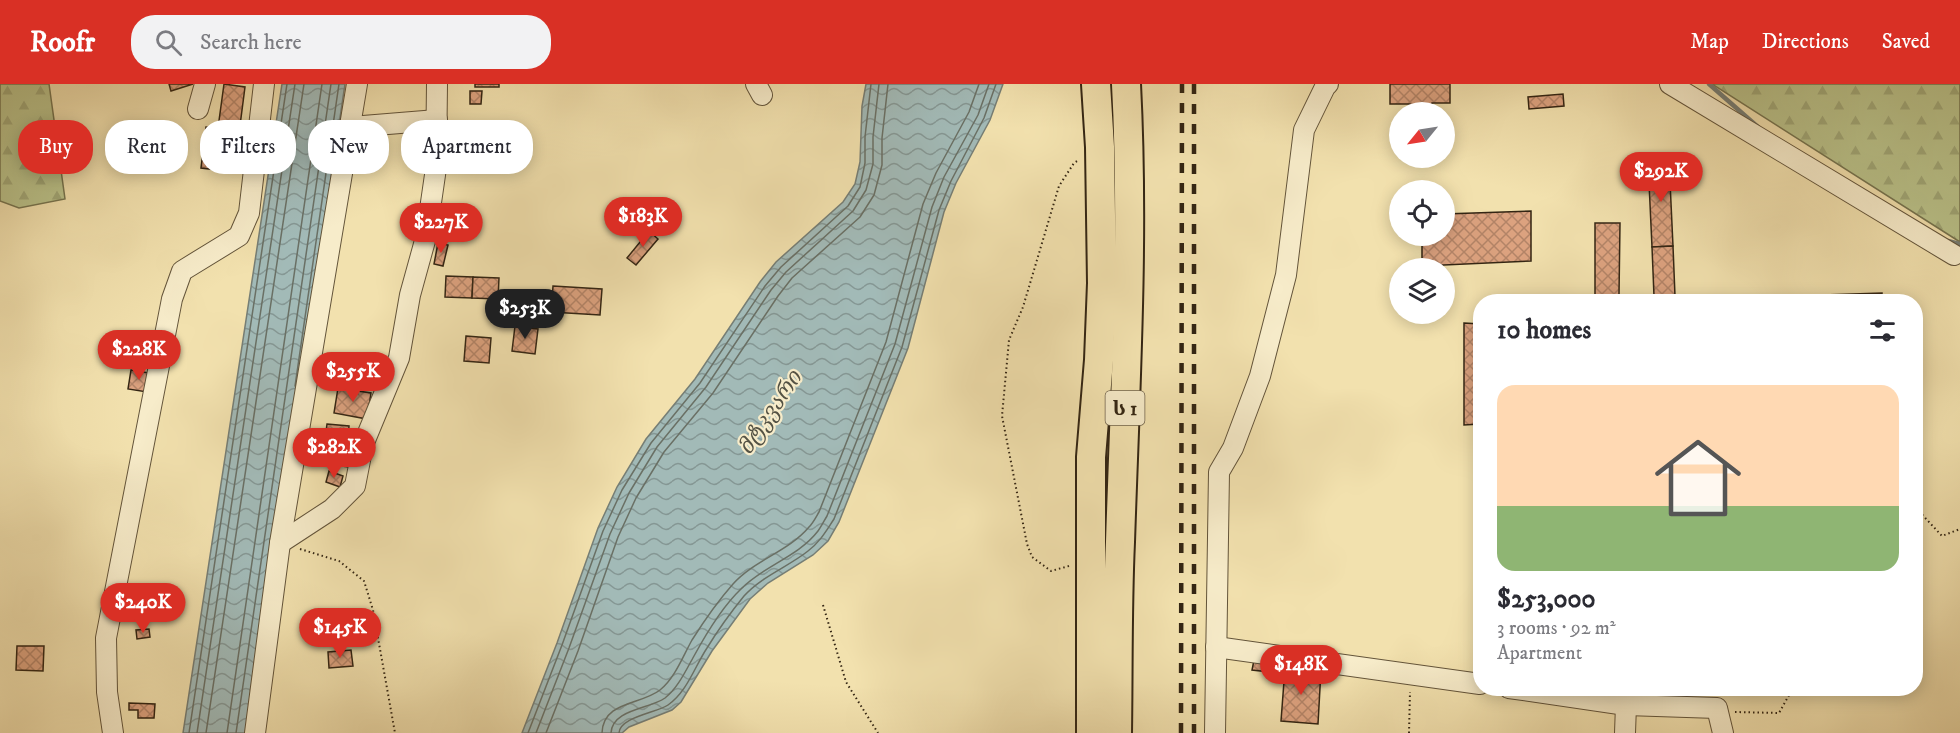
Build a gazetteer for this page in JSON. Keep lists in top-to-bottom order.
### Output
{
  "streets": {
    "highway": ["ს 1"]
  },
  "water": ["მტკვარი"],
  "north": "bottom left",
  "page": {
    "header": "Roofr",
    "search": "Search here",
    "nav": ["Map", "Directions", "Saved"],
    "chip": [
      "Buy",
      "Rent",
      "Filters",
      "New",
      "Apartment"
    ],
    "price": [
      "$292K",
      "$183K",
      "$227K",
      "$253K",
      "$228K",
      "$255K",
      "$282K",
      "$240K",
      "$145K",
      "$148K"
    ],
    "heading": "10 homes",
    "list": [
      {
        "name": "$253,000",
        "note": "3 rooms · 92 m² · Apartment"
      }
    ]
  }
}
